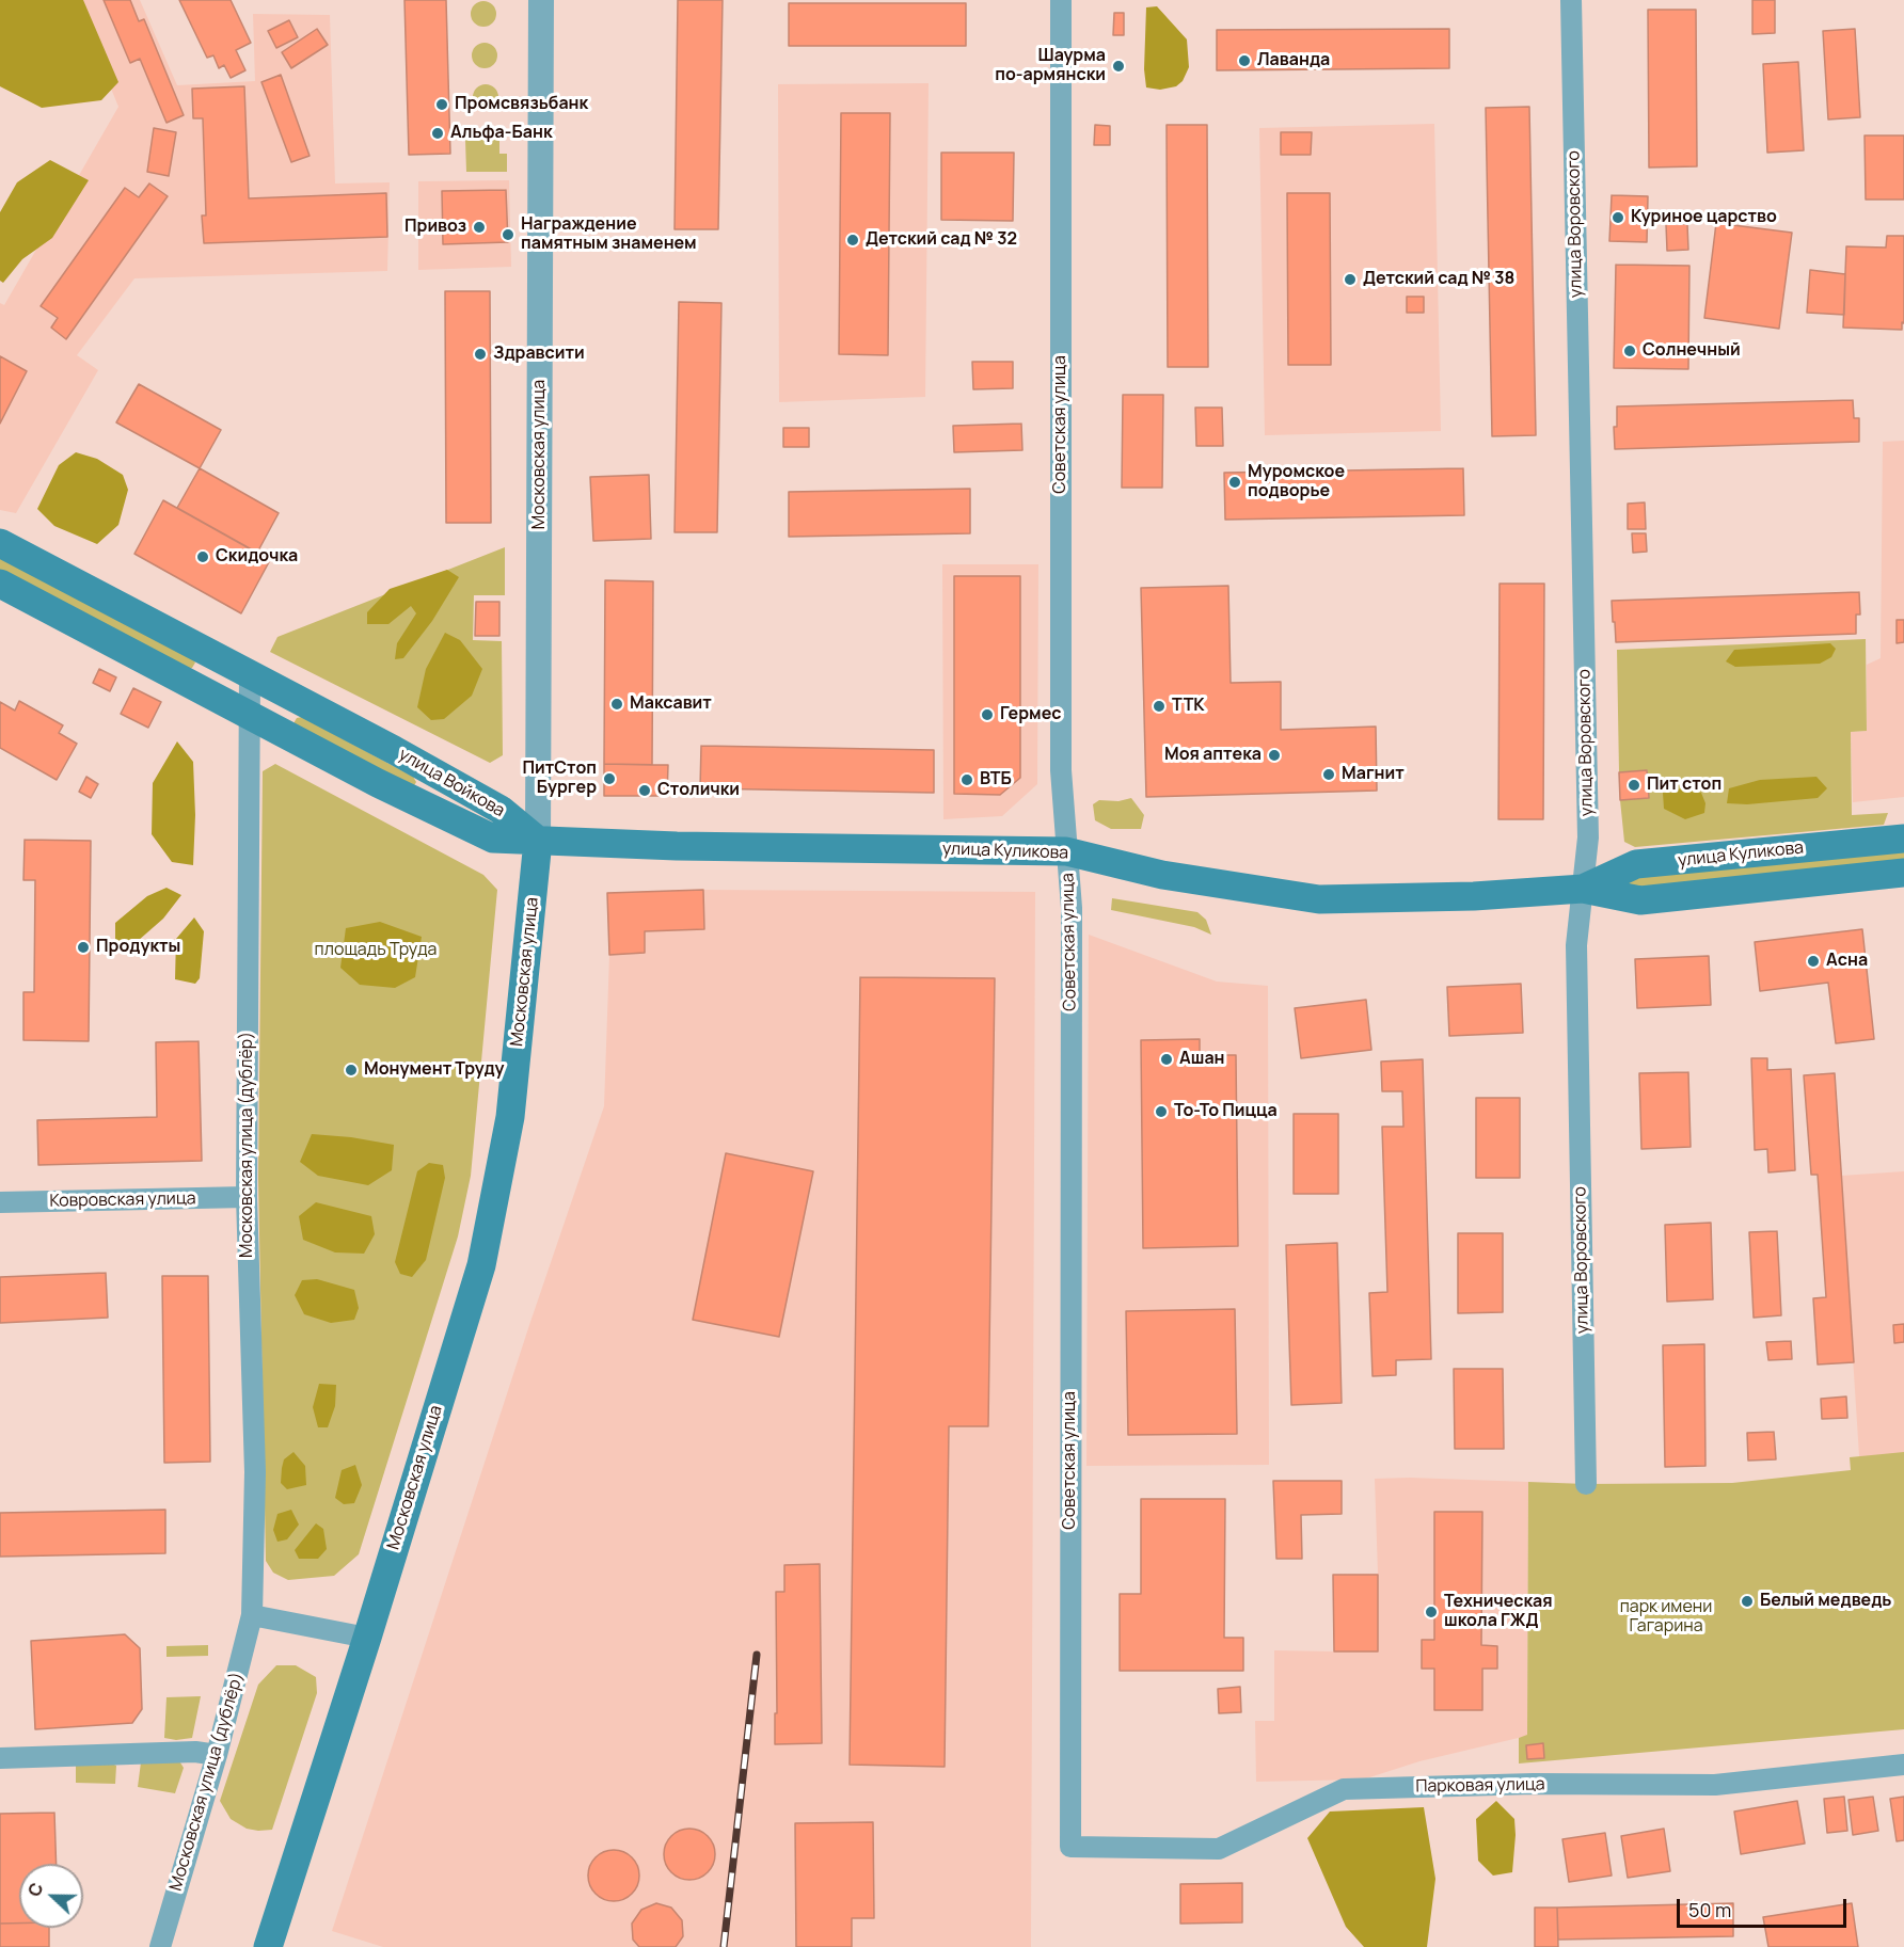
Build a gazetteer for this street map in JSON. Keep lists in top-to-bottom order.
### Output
{
  "streets": {
    "main road": ["Московская улица", "улица Войкова", "улица Куликова"],
    "street": [
      "улица Воровского",
      "Советская улица",
      "Московская улица (дублёр)",
      "Ковровская улица",
      "Парковая улица"
    ]
  },
  "crossings": [
    ["улица Воровского", "улица Куликова"],
    ["Советская улица", "улица Куликова"],
    ["Советская улица", "Парковая улица"],
    ["Московская улица", "улица Войкова"],
    ["Московская улица", "улица Куликова"],
    ["улица Войкова", "улица Куликова"],
    ["улица Войкова", "Московская улица (дублёр)"],
    ["Московская улица (дублёр)", "Ковровская улица"]
  ],
  "parks": ["площадь Труда", "парк имени Гагарина"],
  "places": [
    "Лаванда",
    "Шаурма по-армянски",
    "Промсвязьбанк",
    "Альфа-Банк",
    "Куриное царство",
    "Привоз",
    "Награждение памятным знаменем",
    "Детский сад № 32",
    "Детский сад № 38",
    "Солнечный",
    "Здравсити",
    "Муромское подворье",
    "Скидочка",
    "Максавит",
    "ТТК",
    "Гермес",
    "Моя аптека",
    "Магнит",
    "ПитСтоп Бургер",
    "ВТБ",
    "Пит стоп",
    "Столички",
    "Продукты",
    "Асна",
    "Ашан",
    "Монумент Труду",
    "То-То Пицца",
    "Белый медведь",
    "Техническая школа ГЖД"
  ],
  "scale_bar": "50 m",
  "north": "left"
}
